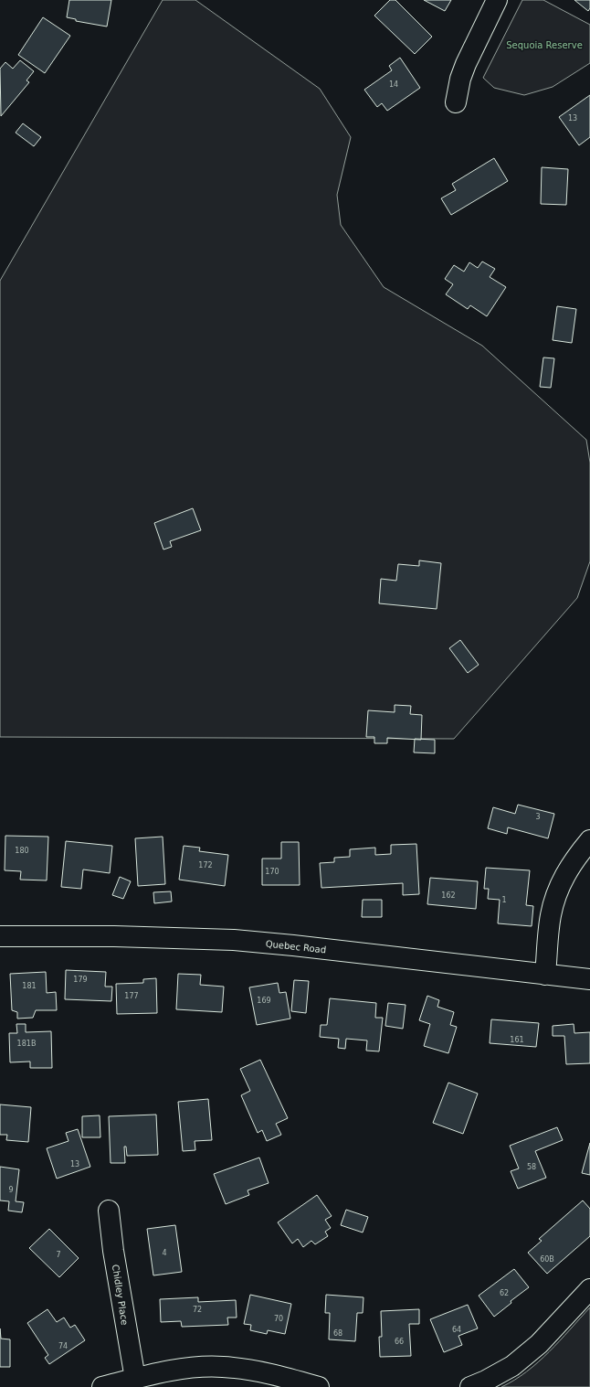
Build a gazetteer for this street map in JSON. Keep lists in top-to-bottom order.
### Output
{
  "streets": {
    "street": ["Quebec Road", "Chidley Place"]
  },
  "parks": ["Sequoia Reserve"],
  "house_numbers": [
    "14",
    "13",
    "3",
    "180",
    "172",
    "170",
    "162",
    "1",
    "179",
    "181",
    "177",
    "169",
    "161",
    "181B",
    "13",
    "58",
    "9",
    "4",
    "7",
    "60B",
    "62",
    "72",
    "70",
    "64",
    "68",
    "66",
    "74"
  ]
}
